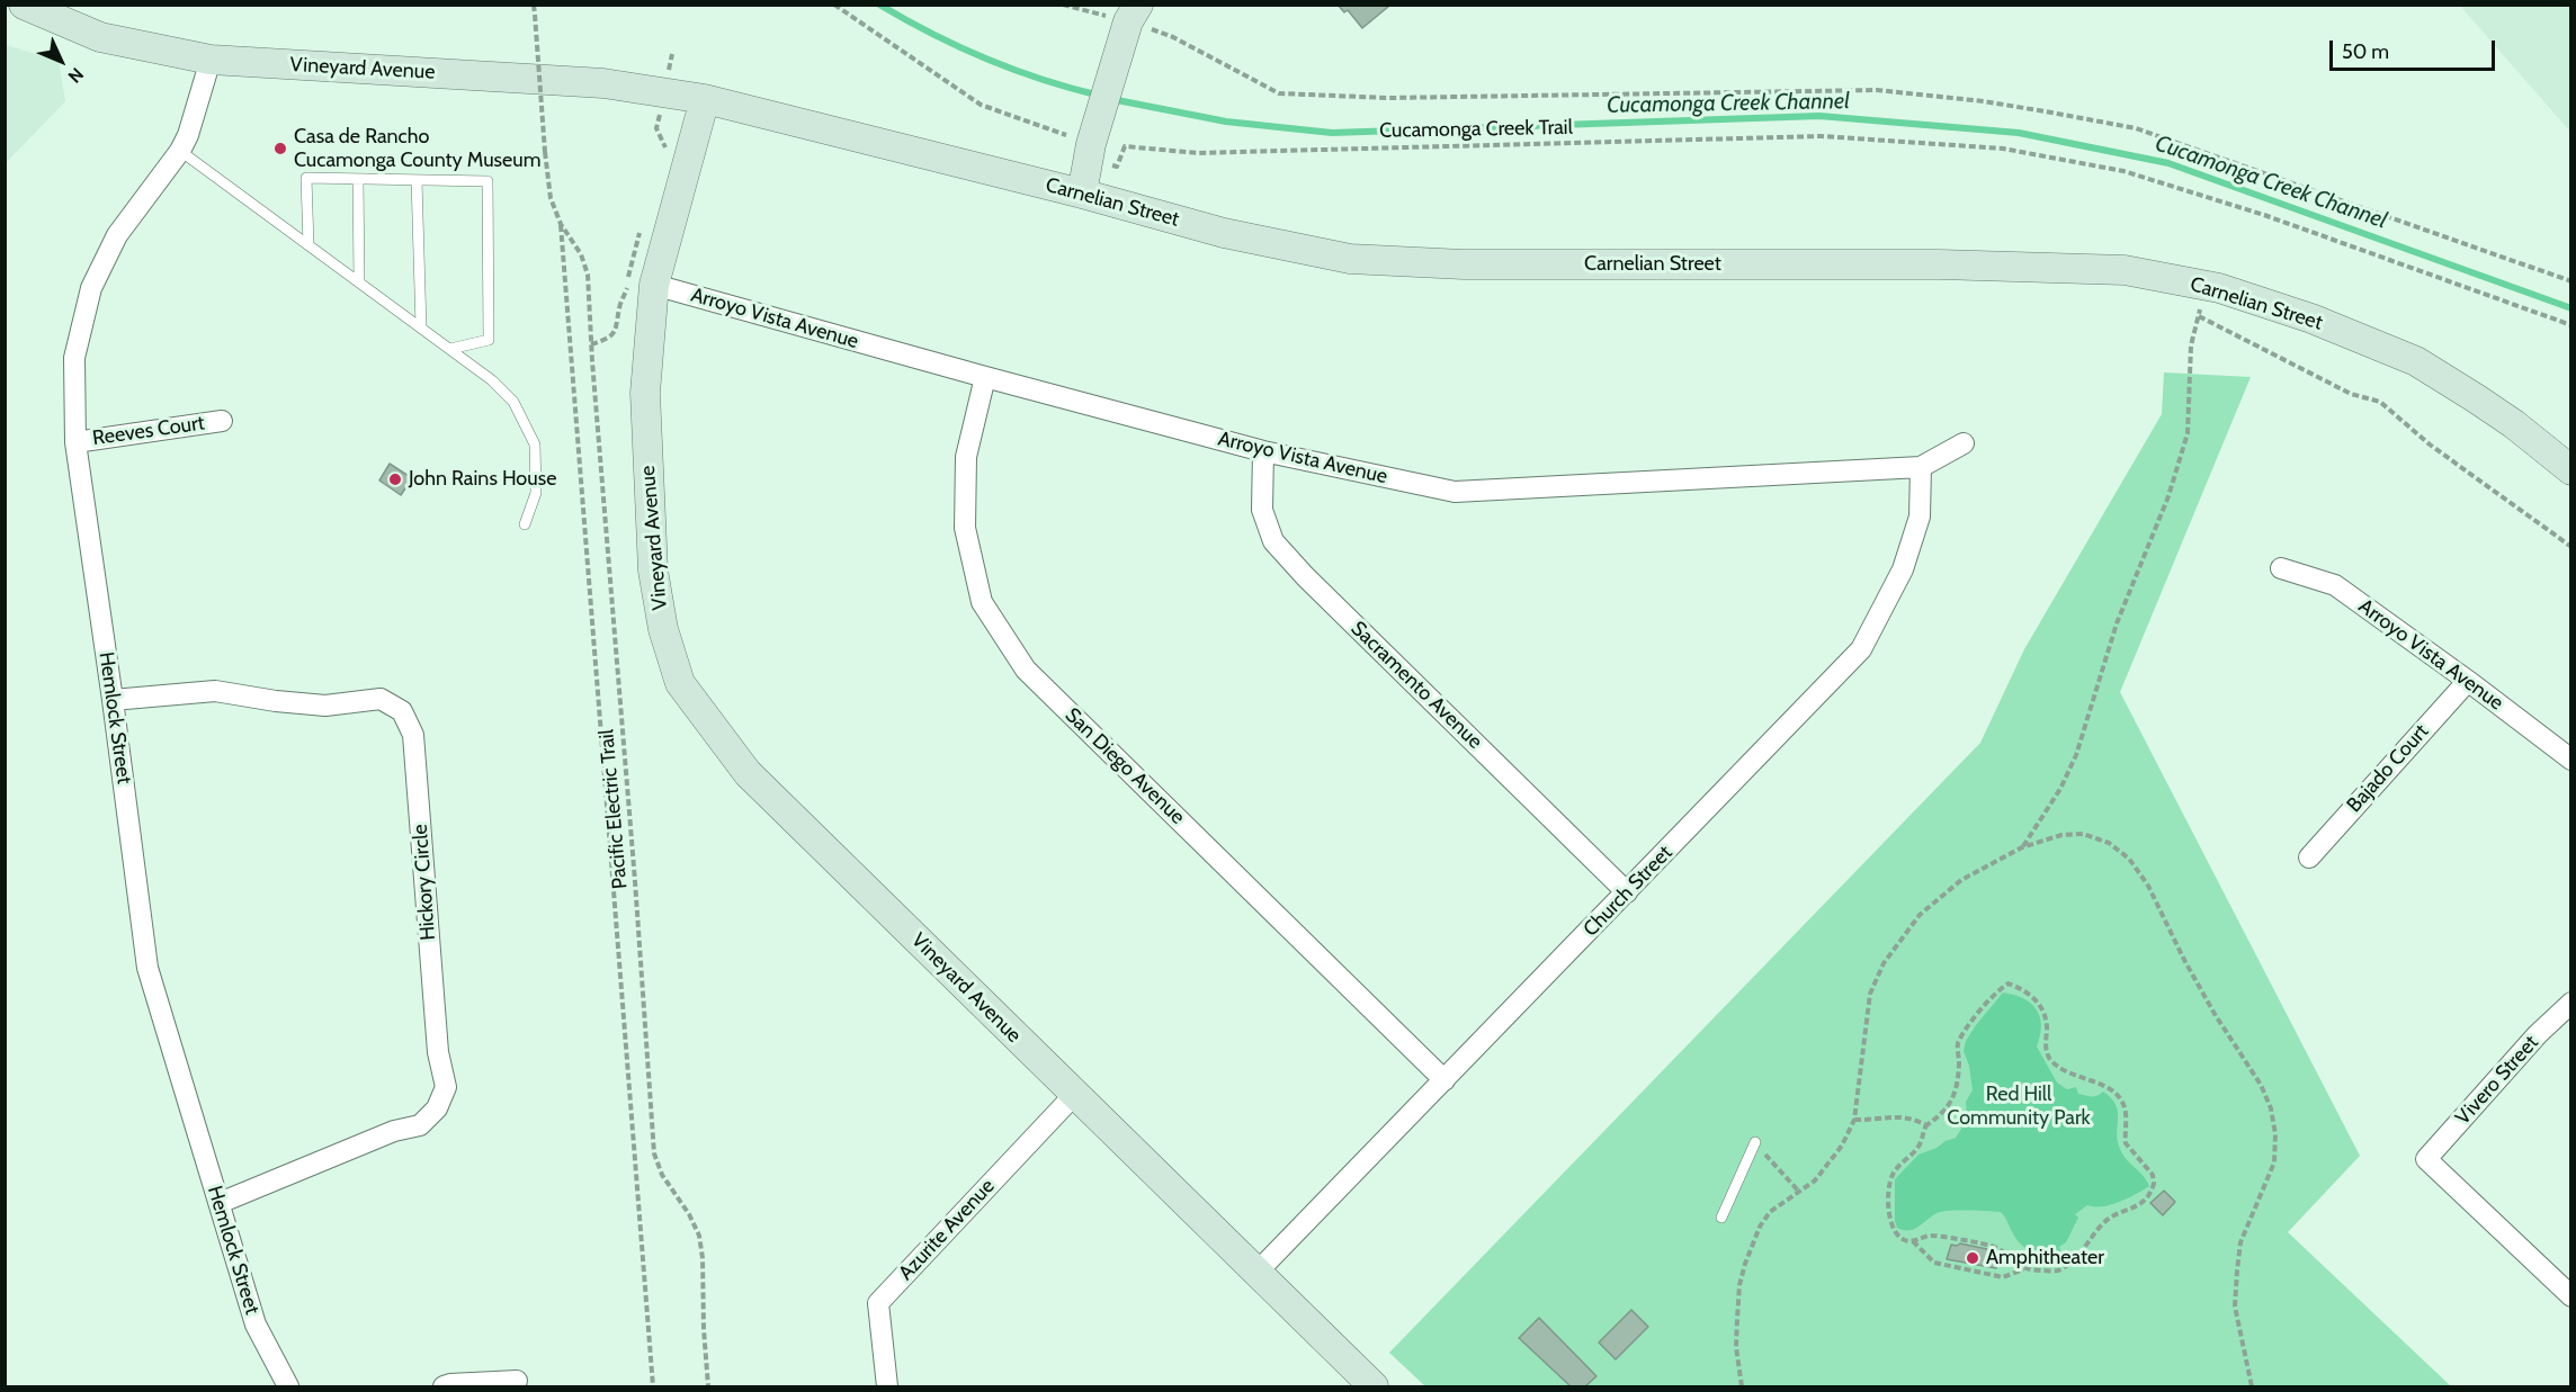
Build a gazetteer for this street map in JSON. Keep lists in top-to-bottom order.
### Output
{
  "streets": {
    "main road": ["Vineyard Avenue", "Carnelian Street"],
    "street": [
      "Arroyo Vista Avenue",
      "Reeves Court",
      "Sacramento Avenue",
      "Hemlock Street",
      "San Diego Avenue",
      "Bajado Court",
      "Hickory Circle",
      "Church Street",
      "Vivero Street",
      "Azurite Avenue"
    ],
    "path": ["Cucamonga Creek Trail", "Pacific Electric Trail"]
  },
  "crossings": [
    ["Vineyard Avenue", "Carnelian Street"],
    ["Vineyard Avenue", "Arroyo Vista Avenue"],
    ["Vineyard Avenue", "Hemlock Street"],
    ["Vineyard Avenue", "Church Street"],
    ["Vineyard Avenue", "Azurite Avenue"],
    ["Arroyo Vista Avenue", "Sacramento Avenue"],
    ["Arroyo Vista Avenue", "San Diego Avenue"],
    ["Arroyo Vista Avenue", "Bajado Court"],
    ["Arroyo Vista Avenue", "Church Street"],
    ["Reeves Court", "Hemlock Street"],
    ["Sacramento Avenue", "Church Street"],
    ["Hemlock Street", "Hickory Circle"],
    ["San Diego Avenue", "Church Street"]
  ],
  "water": ["Cucamonga Creek Channel"],
  "parks": ["Red Hill Community Park"],
  "places": ["Casa de Rancho Cucamonga County Museum", "John Rains House", "Amphitheater"],
  "scale_bar": "50 m",
  "north": "bottom right"
}
